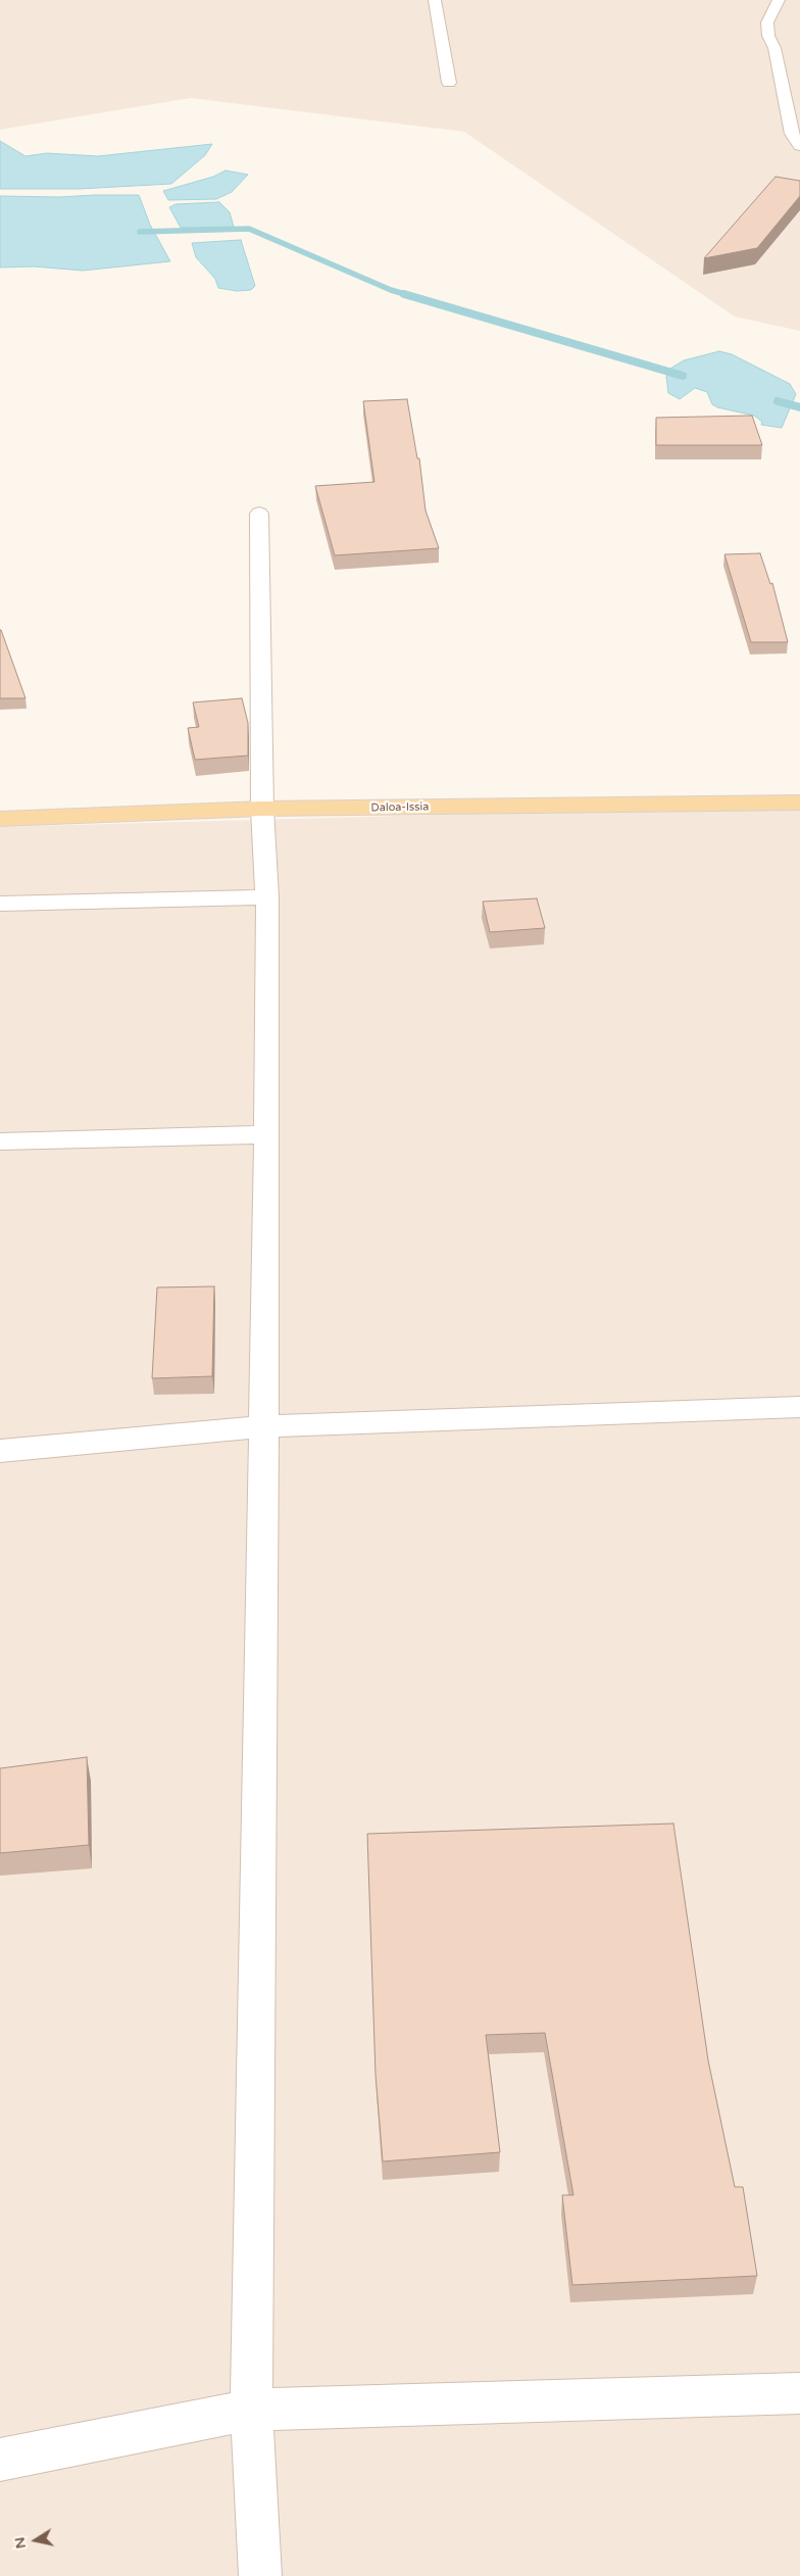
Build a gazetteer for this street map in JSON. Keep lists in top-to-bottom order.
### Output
{
  "streets": {
    "main road": ["Daloa-Issia"]
  },
  "north": "left"
}
